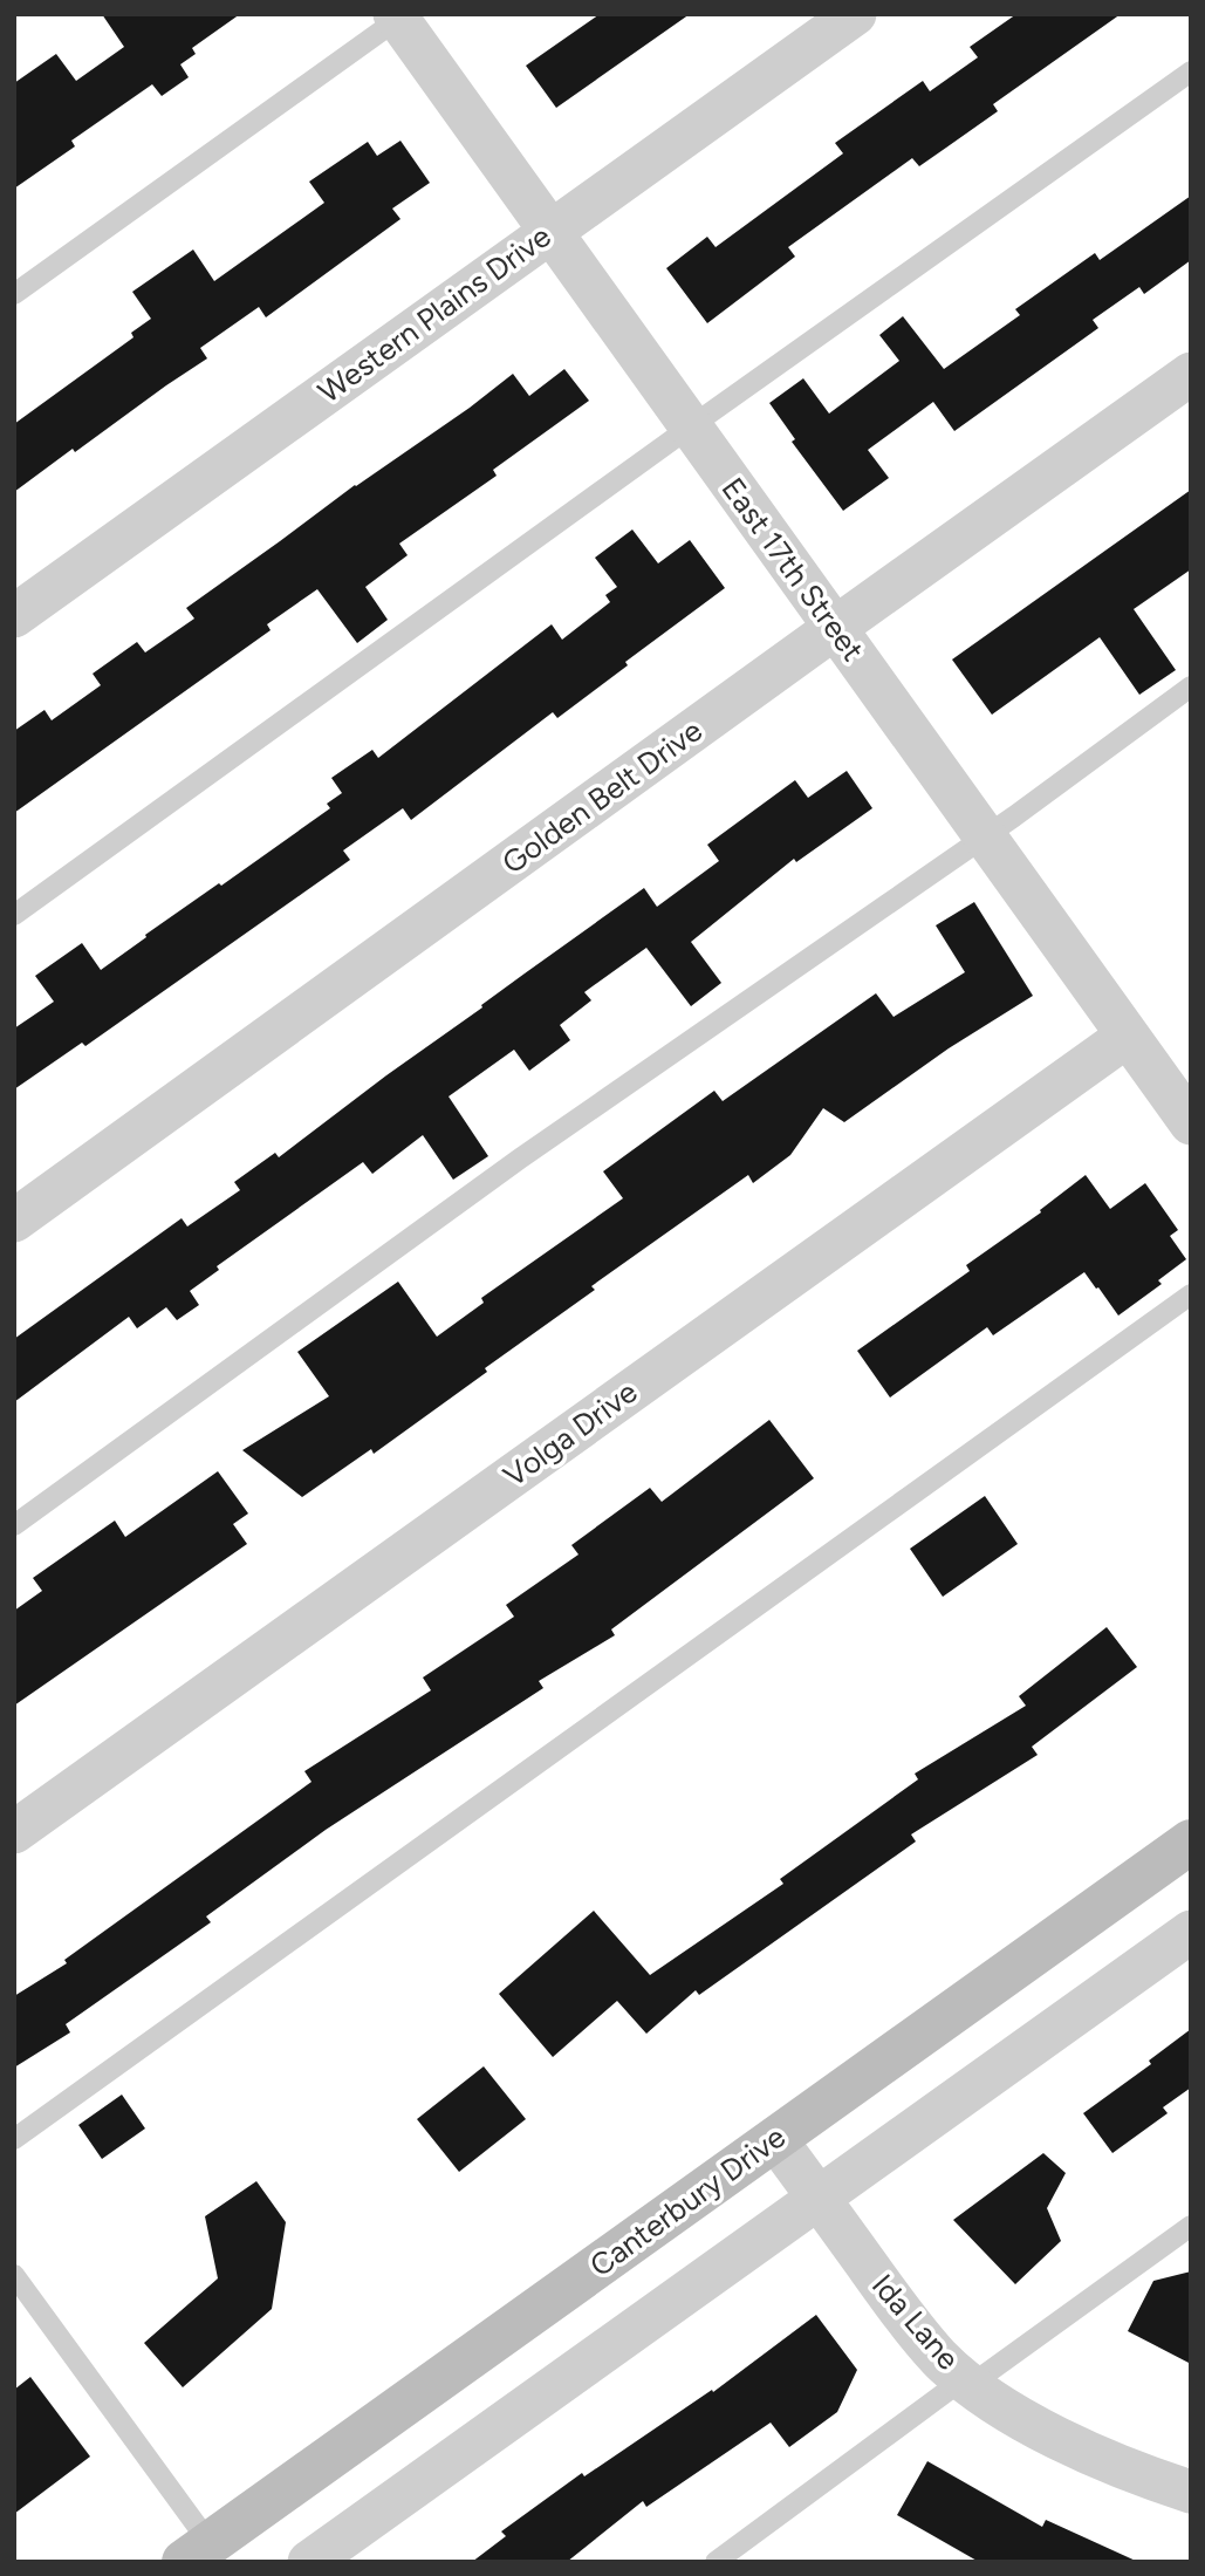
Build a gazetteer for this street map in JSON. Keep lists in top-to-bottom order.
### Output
{
  "streets": {
    "main road": ["Canterbury Drive"],
    "street": [
      "Western Plains Drive",
      "East 17th Street",
      "Golden Belt Drive",
      "Volga Drive",
      "Ida Lane"
    ]
  },
  "crossings": [
    ["Western Plains Drive", "East 17th Street"],
    ["East 17th Street", "Golden Belt Drive"],
    ["East 17th Street", "Volga Drive"],
    ["Canterbury Drive", "Ida Lane"]
  ]
}
